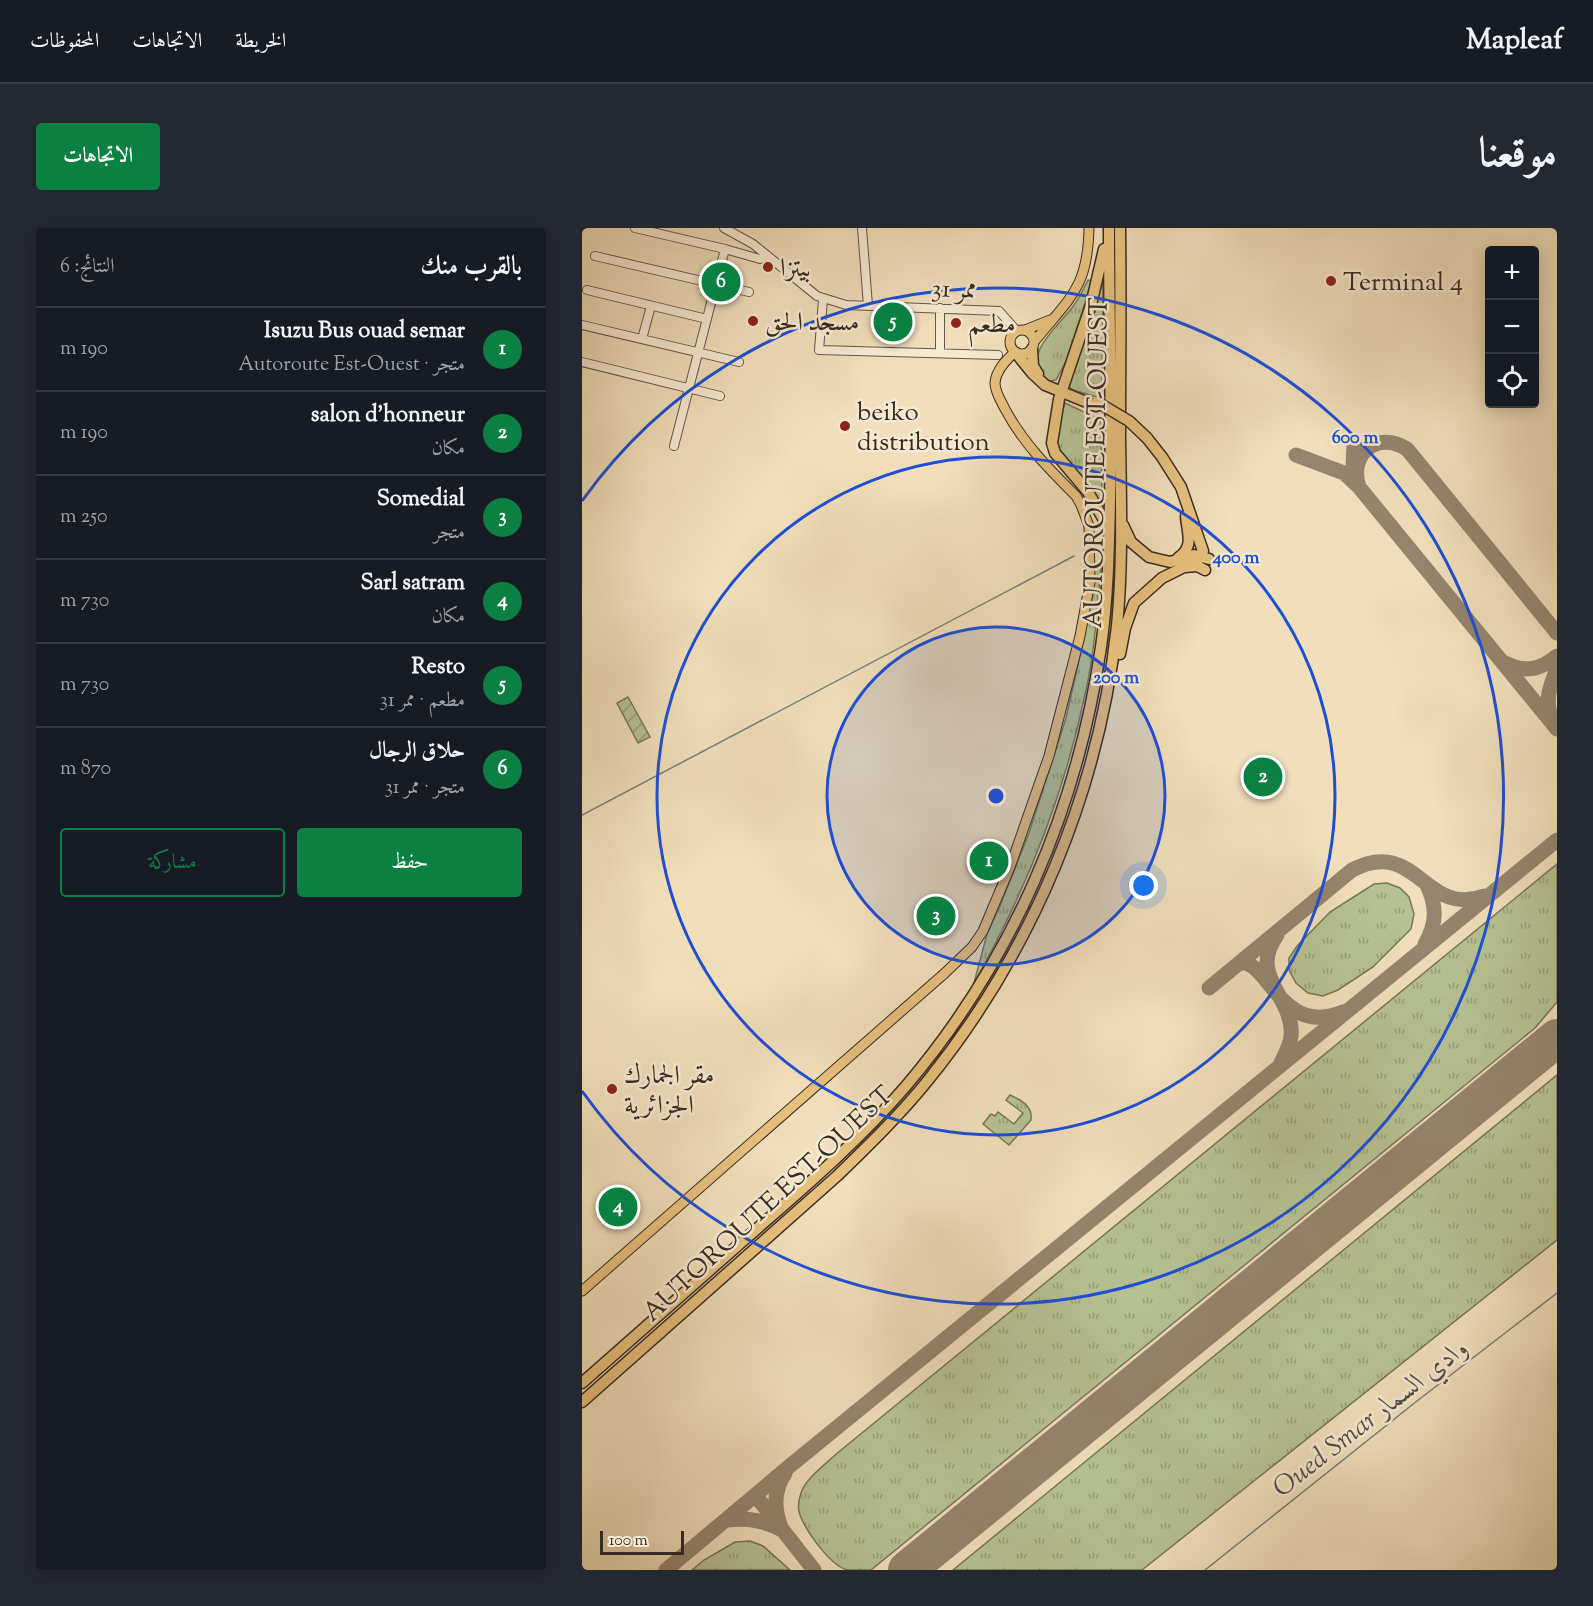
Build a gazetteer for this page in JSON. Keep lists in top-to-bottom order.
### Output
{
  "streets": {
    "highway": ["AUTOROUTE EST-OUEST"],
    "street": ["ممر 31"]
  },
  "water": ["Oued Smar وادي السمار"],
  "places": [
    "بيتزا",
    "Terminal 4",
    "مسجد الحق",
    "مطعم",
    "beiko distribution",
    "مقر الجمارك الجزائرية"
  ],
  "scale_bar": "100 m",
  "page": {
    "header": "Mapleaf",
    "nav": ["الخريطة", "الاتجاهات", "المحفوظات"],
    "title": "موقعنا",
    "buttons": [
      "الاتجاهات",
      ["حفظ", "مشاركة"]
    ],
    "heading": ["بالقرب منك", "النتائج: 6"],
    "map_buttons": ["+", "−"],
    "pins": [
      "6",
      "5",
      "2",
      "1",
      "3",
      "4"
    ],
    "list": [
      {
        "mark": "1",
        "name": "Isuzu Bus ouad semar",
        "note": "متجر · Autoroute Est-Ouest",
        "value": "190 m"
      },
      {
        "mark": "2",
        "name": "salon d'honneur",
        "note": "مكان",
        "value": "190 m"
      },
      {
        "mark": "3",
        "name": "Somedial",
        "note": "متجر",
        "value": "250 m"
      },
      {
        "mark": "4",
        "name": "Sarl satram",
        "note": "مكان",
        "value": "730 m"
      },
      {
        "mark": "5",
        "name": "Resto",
        "note": "مطعم · ممر 31",
        "value": "730 m"
      },
      {
        "mark": "6",
        "name": "حلاق الرجال",
        "note": "متجر · ممر 31",
        "value": "870 m"
      }
    ],
    "scale": "100 m"
  },
  "rings": ["600 m", "400 m", "200 m"]
}
